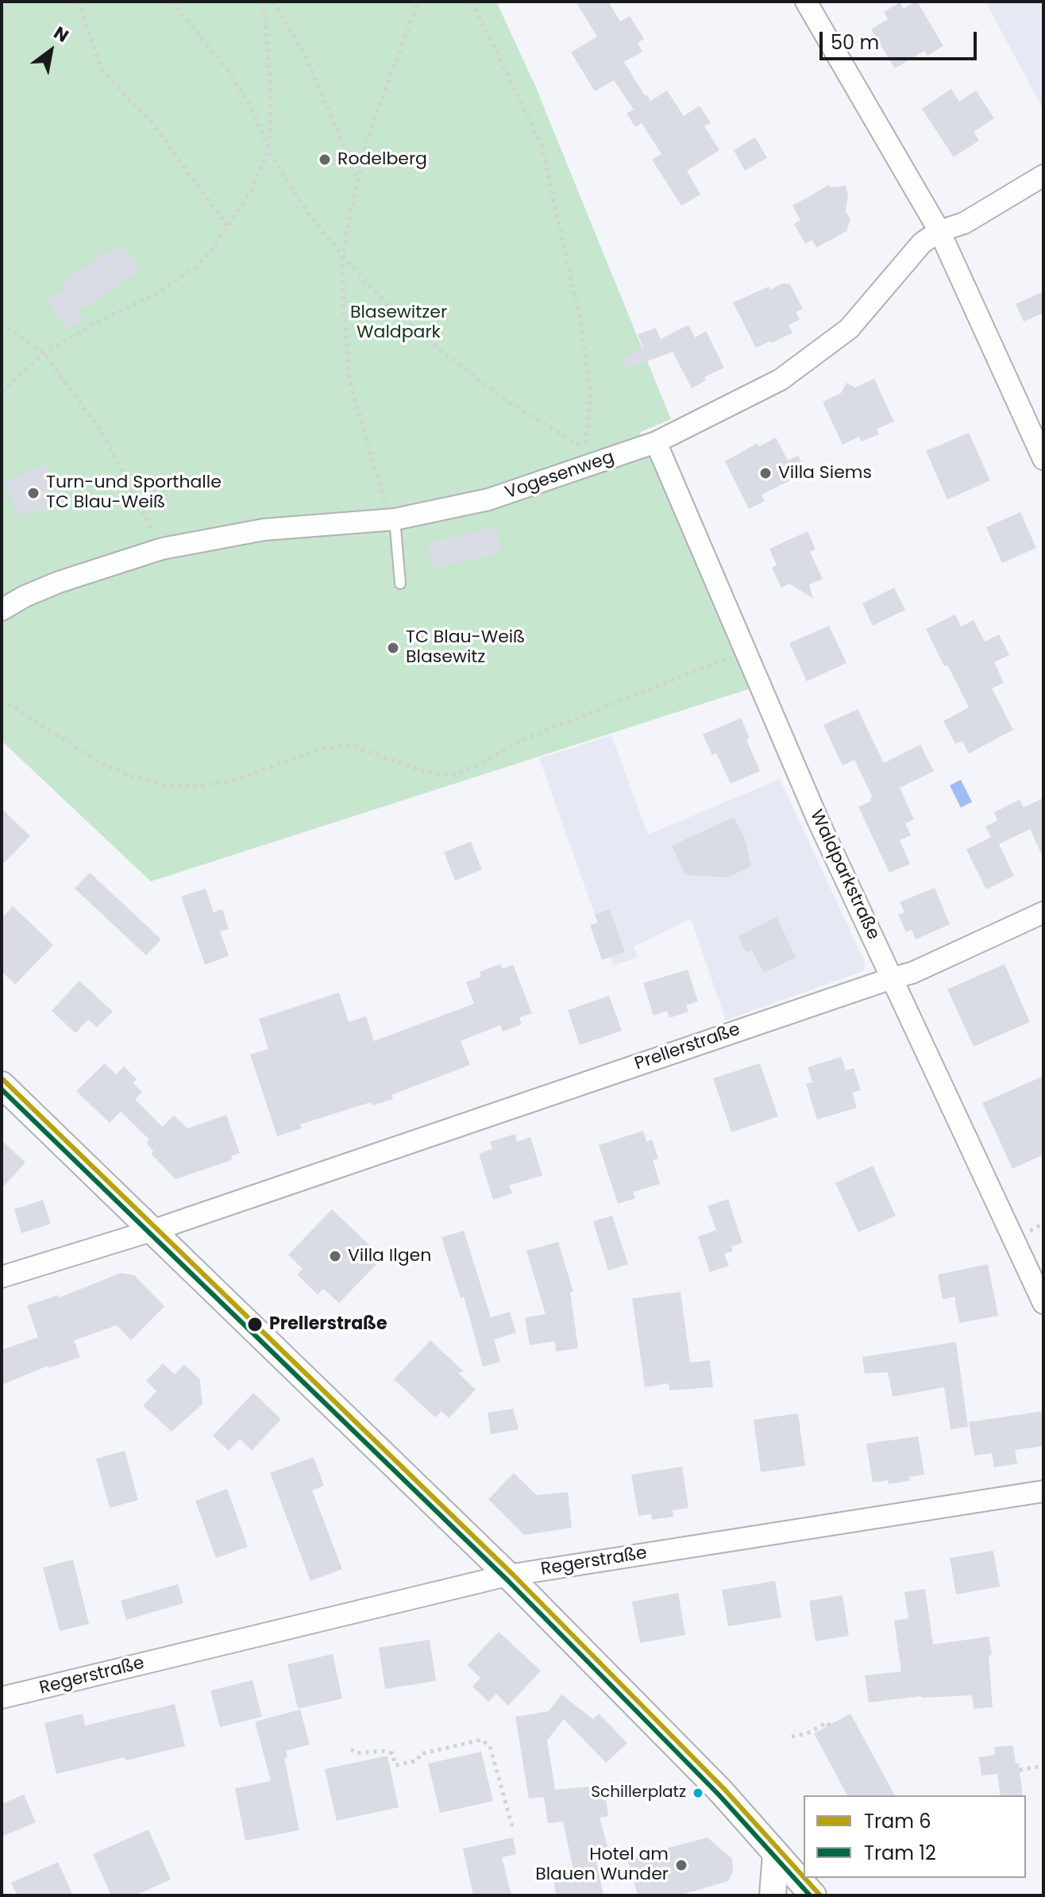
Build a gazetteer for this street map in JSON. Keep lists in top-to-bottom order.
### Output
{
  "streets": {
    "street": [
      "Vogesenweg",
      "Waldparkstraße",
      "Prellerstraße",
      "Regerstraße"
    ]
  },
  "crossings": [
    ["Vogesenweg", "Waldparkstraße"],
    ["Waldparkstraße", "Prellerstraße"]
  ],
  "parks": ["Blasewitzer Waldpark"],
  "places": [
    "Rodelberg",
    "Villa Siems",
    "Turn-und Sporthalle TC Blau-Weiß",
    "TC Blau-Weiß Blasewitz",
    "Villa Ilgen",
    "Prellerstraße",
    "Schillerplatz",
    "Hotel am Blauen Wunder"
  ],
  "lines": ["tram line 6", "tram line 12"],
  "legend": ["Tram 6", "Tram 12"],
  "scale_bar": "50 m",
  "north": "top right"
}
